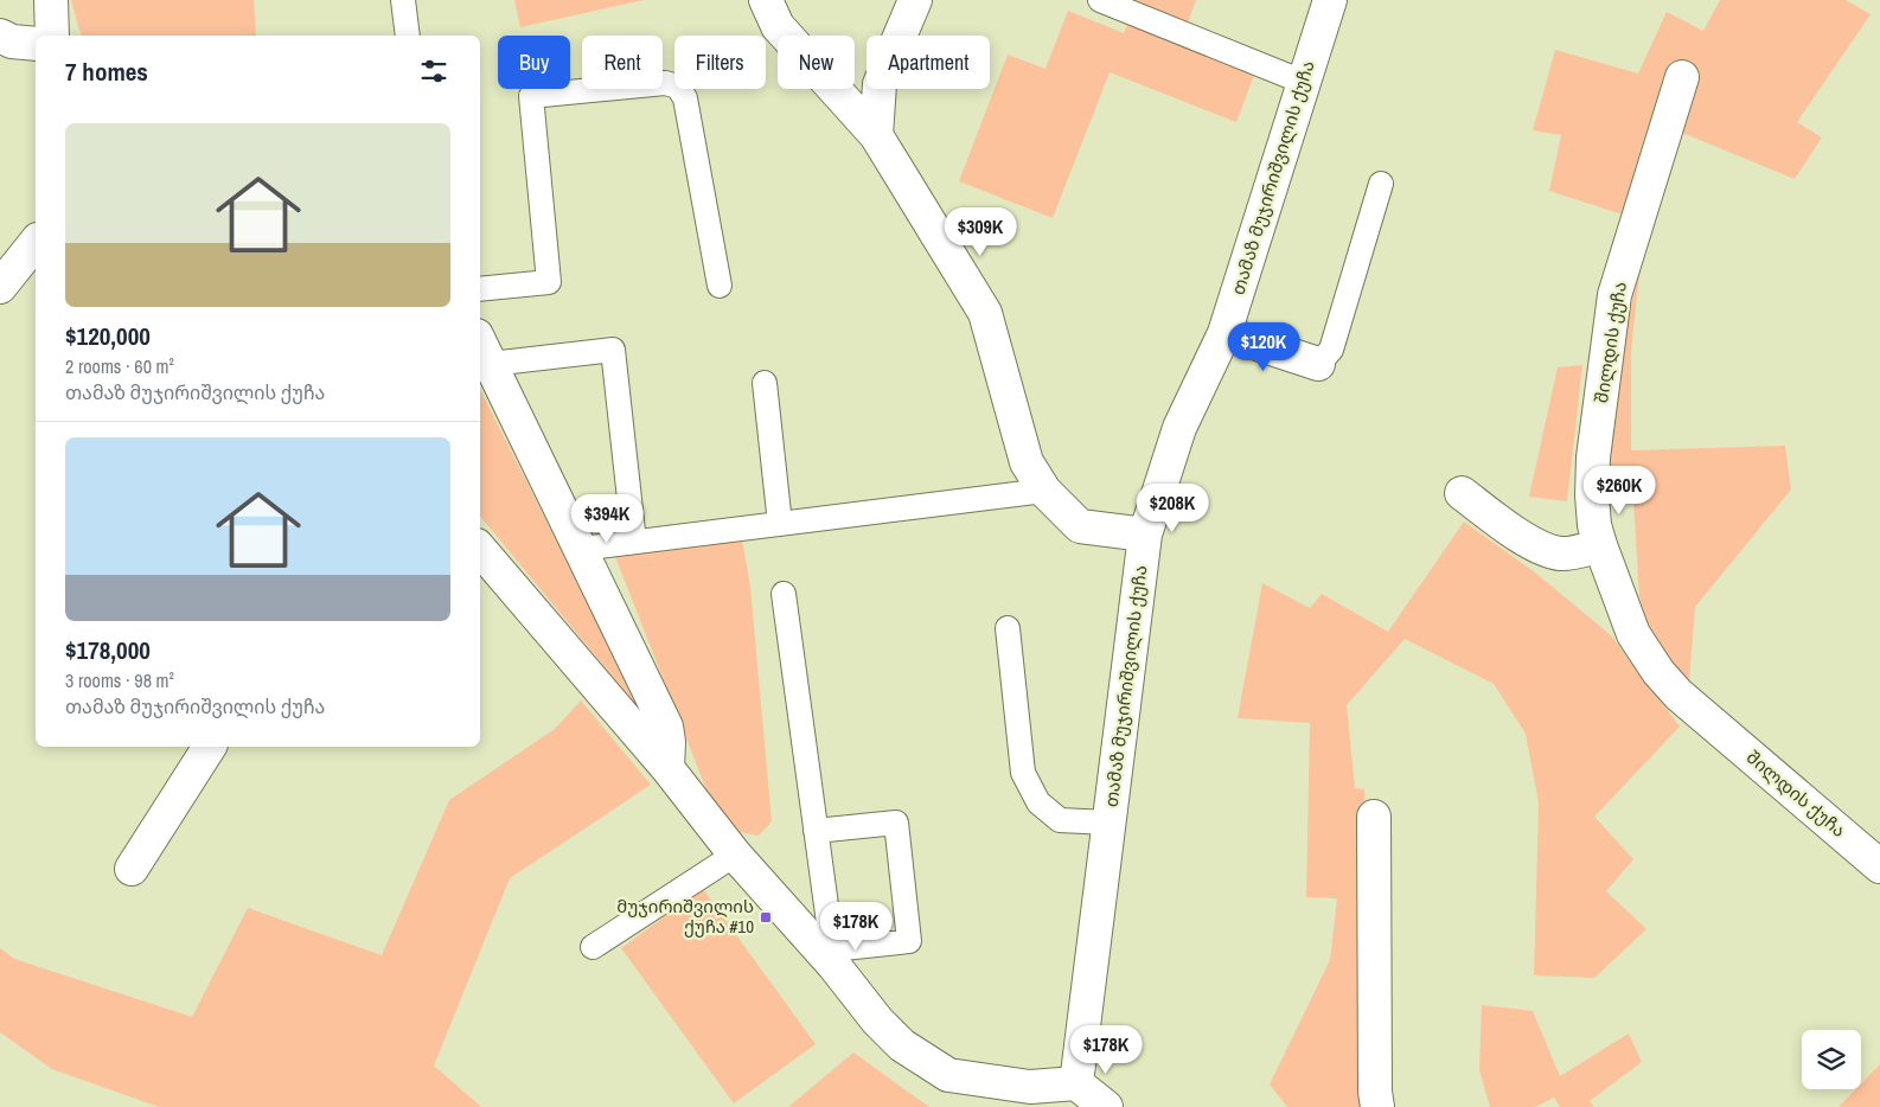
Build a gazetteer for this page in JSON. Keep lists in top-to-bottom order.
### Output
{
  "streets": {
    "street": ["თამაზ მუჯირიშვილის ქუჩა", "შილდის ქუჩა"]
  },
  "places": {
    "transit": ["მუჯირიშვილის ქუჩა #10"]
  },
  "page": {
    "chip": [
      "Buy",
      "Rent",
      "Filters",
      "New",
      "Apartment"
    ],
    "heading": "7 homes",
    "list": [
      {
        "name": "$120,000",
        "note": "2 rooms · 60 m² · თამაზ მუჯირიშვილის ქუჩა"
      },
      {
        "name": "$178,000",
        "note": "3 rooms · 98 m² · თამაზ მუჯირიშვილის ქუჩა"
      }
    ],
    "price": [
      "$309K",
      "$120K",
      "$260K",
      "$208K",
      "$394K",
      "$178K",
      "$178K"
    ]
  }
}
